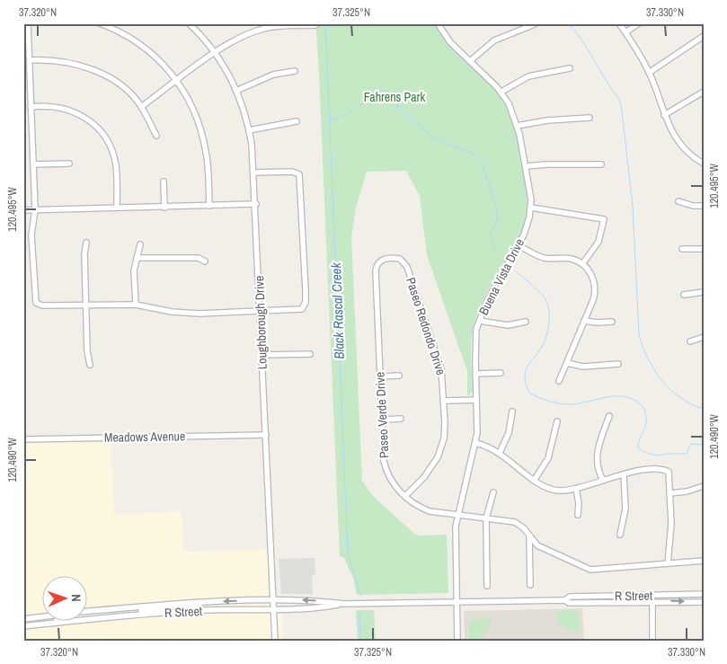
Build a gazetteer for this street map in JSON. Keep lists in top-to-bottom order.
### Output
{
  "streets": {
    "street": [
      "Buena Vista Drive",
      "Loughborough Drive",
      "Paseo Redondo Drive",
      "Paseo Verde Drive",
      "Meadows Avenue",
      "R Street"
    ]
  },
  "crossings": [
    ["Buena Vista Drive", "Paseo Verde Drive"],
    ["Buena Vista Drive", "R Street"],
    ["Loughborough Drive", "Meadows Avenue"],
    ["Loughborough Drive", "R Street"],
    ["Paseo Redondo Drive", "Paseo Verde Drive"]
  ],
  "water": ["Black Rascal Creek"],
  "parks": ["Fahrens Park"],
  "north": "right",
  "coordinates": [
    "37.320°N",
    "37.325°N",
    "37.330°N",
    "120.495°W",
    "120.490°W"
  ]
}
